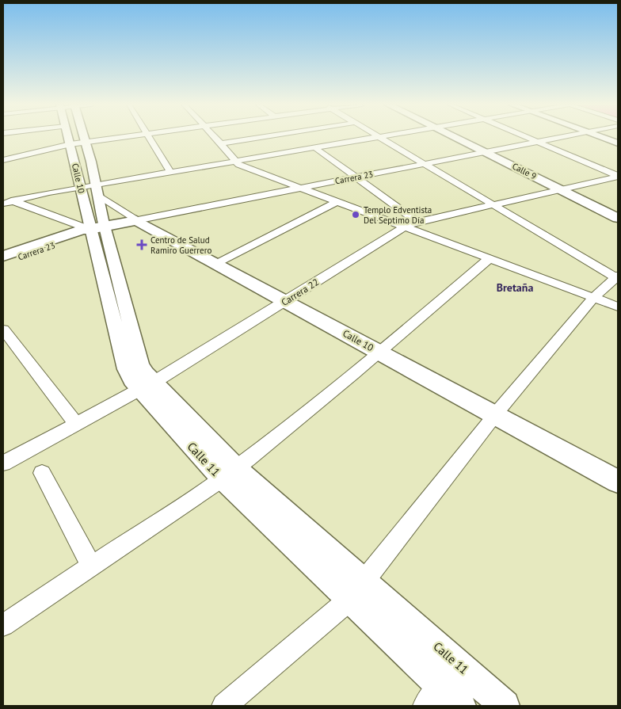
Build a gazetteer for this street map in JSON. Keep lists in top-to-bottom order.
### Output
{
  "streets": {
    "main road": ["Calle 9", "Carrera 23", "Calle 10"],
    "street": ["Carrera 22", "Calle 11"]
  },
  "crossings": [
    ["Calle 9", "Carrera 23"],
    ["Calle 9", "Carrera 22"],
    ["Carrera 23", "Calle 10"],
    ["Carrera 23", "Calle 11"],
    ["Calle 10", "Carrera 22"],
    ["Calle 10", "Calle 11"],
    ["Carrera 22", "Calle 11"]
  ],
  "districts": ["Bretaña"],
  "places": {
    "other": ["Templo Edventista Del Septimo Día"],
    "health": ["Centro de Salud Ramiro Guerrero"]
  }
}
